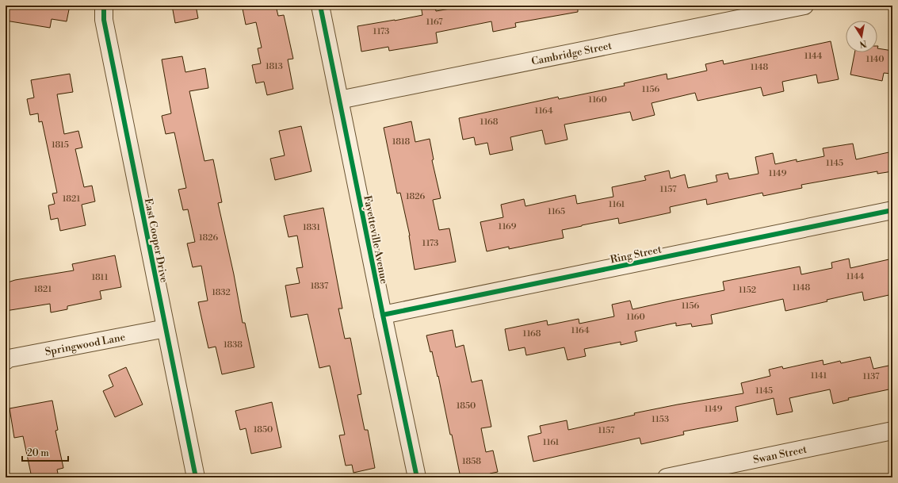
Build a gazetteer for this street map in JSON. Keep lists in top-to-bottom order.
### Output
{
  "streets": {
    "street": [
      "Cambridge Street",
      "Fayetteville Avenue",
      "East Cooper Drive",
      "Ring Street",
      "Springwood Lane",
      "Swan Street"
    ]
  },
  "crossings": [
    ["Cambridge Street", "Fayetteville Avenue"],
    ["Fayetteville Avenue", "Ring Street"],
    ["East Cooper Drive", "Springwood Lane"]
  ],
  "house_numbers": [
    "1167",
    "1173",
    "1144",
    "1140",
    "1813",
    "1148",
    "1156",
    "1160",
    "1164",
    "1168",
    "1818",
    "1815",
    "1145",
    "1149",
    "1157",
    "1826",
    "1821",
    "1161",
    "1165",
    "1169",
    "1831",
    "1826",
    "1173",
    "1144",
    "1811",
    "1837",
    "1148",
    "1821",
    "1152",
    "1832",
    "1156",
    "1160",
    "1164",
    "1168",
    "1838",
    "1141",
    "1137",
    "1145",
    "1850",
    "1149",
    "1153",
    "1850",
    "1157",
    "1161",
    "1858"
  ],
  "scale_bar": "20 m",
  "north": "bottom"
}
